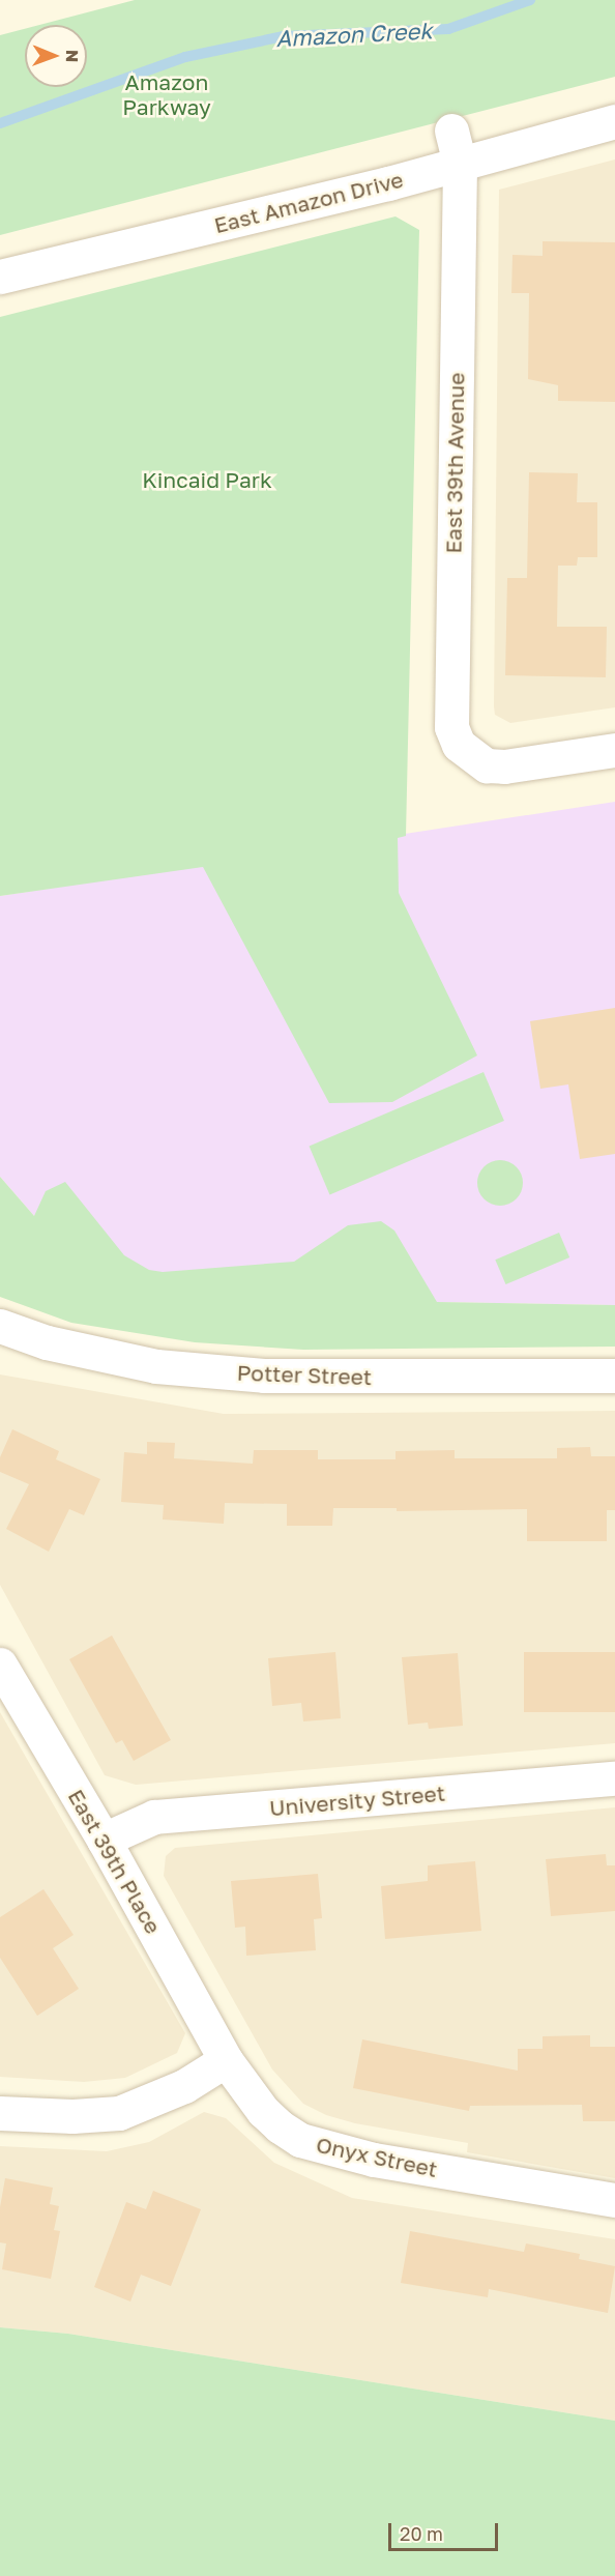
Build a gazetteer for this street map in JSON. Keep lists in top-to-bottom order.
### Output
{
  "streets": {
    "street": [
      "East Amazon Drive",
      "East 39th Avenue",
      "Potter Street",
      "University Street",
      "East 39th Place",
      "Onyx Street"
    ]
  },
  "crossings": [
    ["East Amazon Drive", "East 39th Avenue"],
    ["University Street", "East 39th Place"],
    ["East 39th Place", "Onyx Street"]
  ],
  "water": ["Amazon Creek"],
  "parks": ["Amazon Parkway", "Kincaid Park"],
  "scale_bar": "20 m",
  "north": "right"
}
